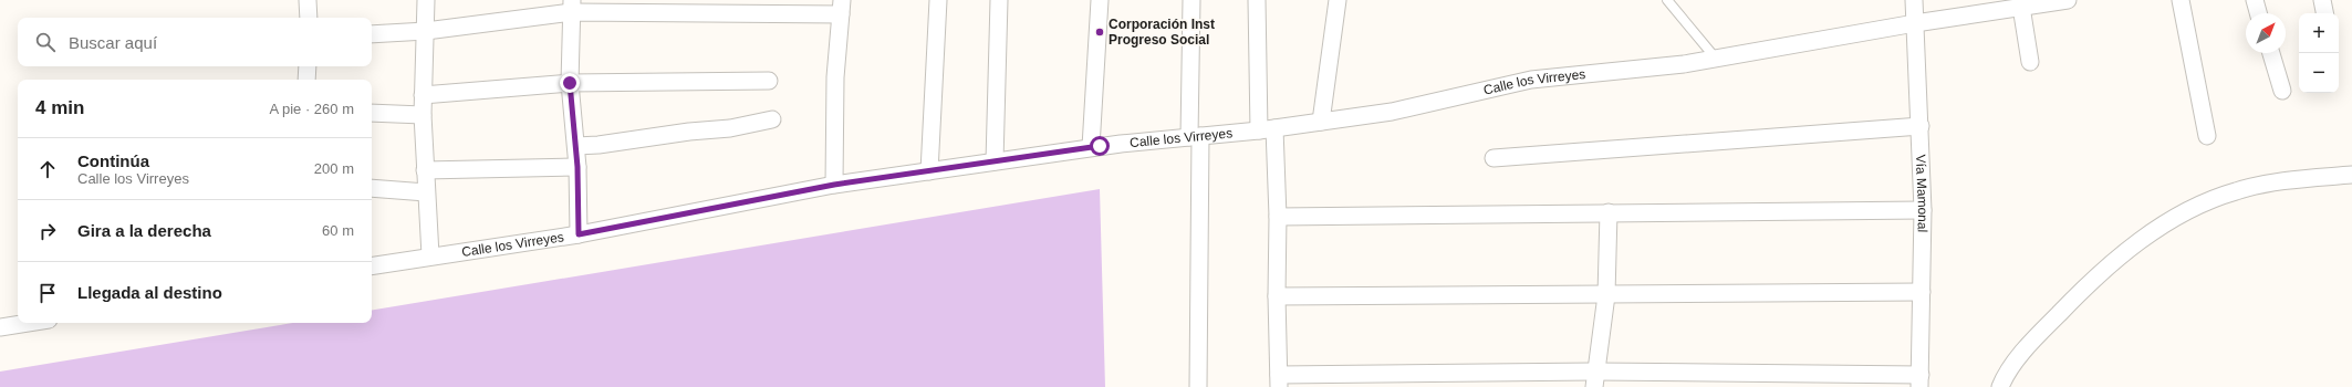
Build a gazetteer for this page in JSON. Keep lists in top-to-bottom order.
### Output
{
  "streets": {
    "street": ["Calle los Virreyes", "Vía Mamonal"]
  },
  "crossings": [
    ["Calle los Virreyes", "Vía Mamonal"]
  ],
  "places": ["Corporación Inst Progreso Social"],
  "north": "top right",
  "page": {
    "map_buttons": ["+", "−"],
    "search": "Buscar aquí",
    "heading": ["4 min", "A pie · 260 m"],
    "list": [
      ["Continúa", "Calle los Virreyes", "200 m"],
      ["Gira a la derecha", "60 m"],
      "Llegada al destino"
    ]
  }
}
